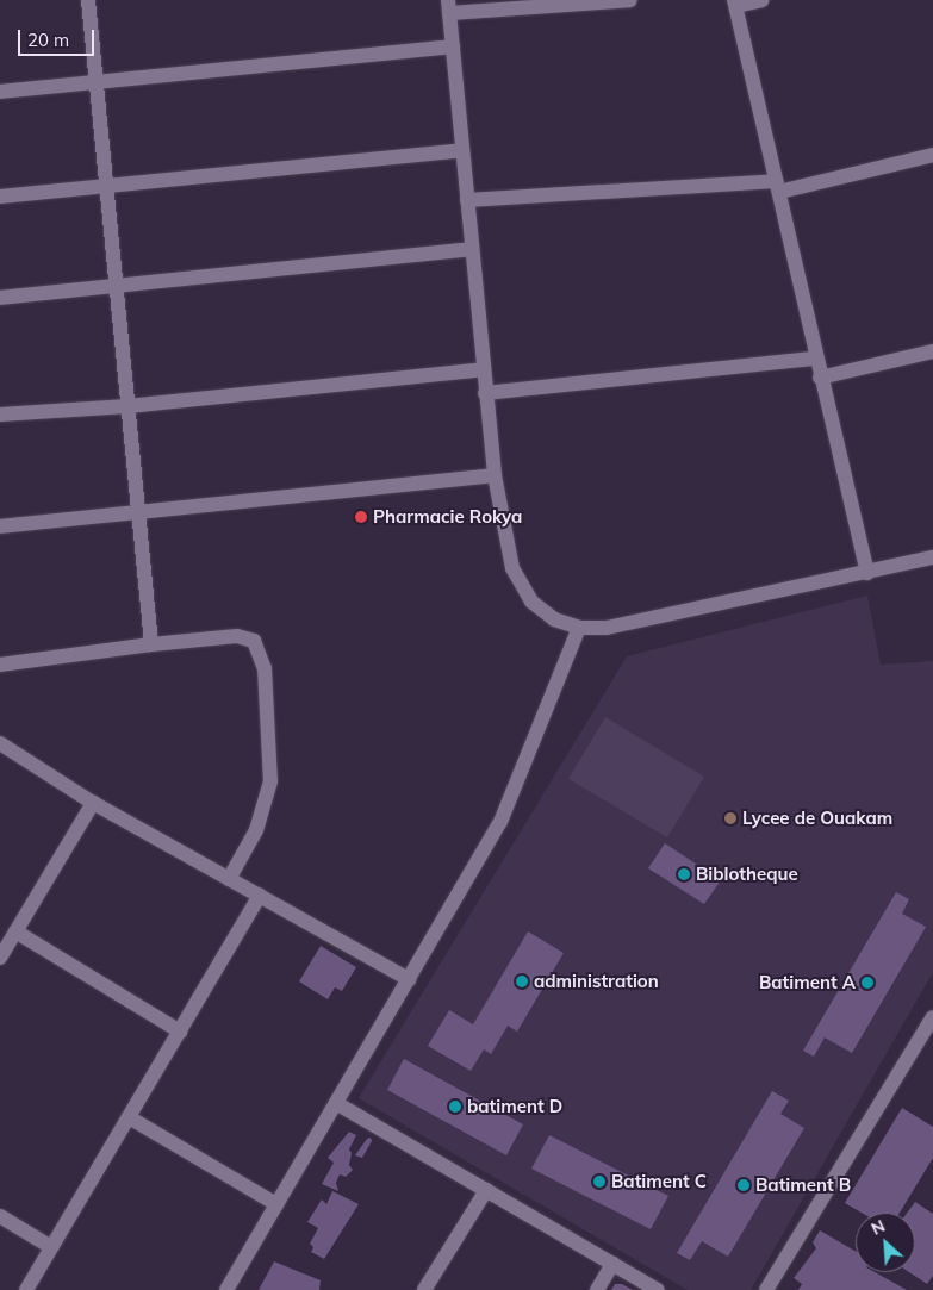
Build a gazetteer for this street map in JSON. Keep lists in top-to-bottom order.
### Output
{
  "places": [
    "Pharmacie Rokya",
    "Lycee de Ouakam",
    "Biblotheque",
    "administration",
    "Batiment A",
    "batiment D",
    "Batiment C",
    "Batiment B"
  ],
  "scale_bar": "20 m",
  "north": "top left"
}
